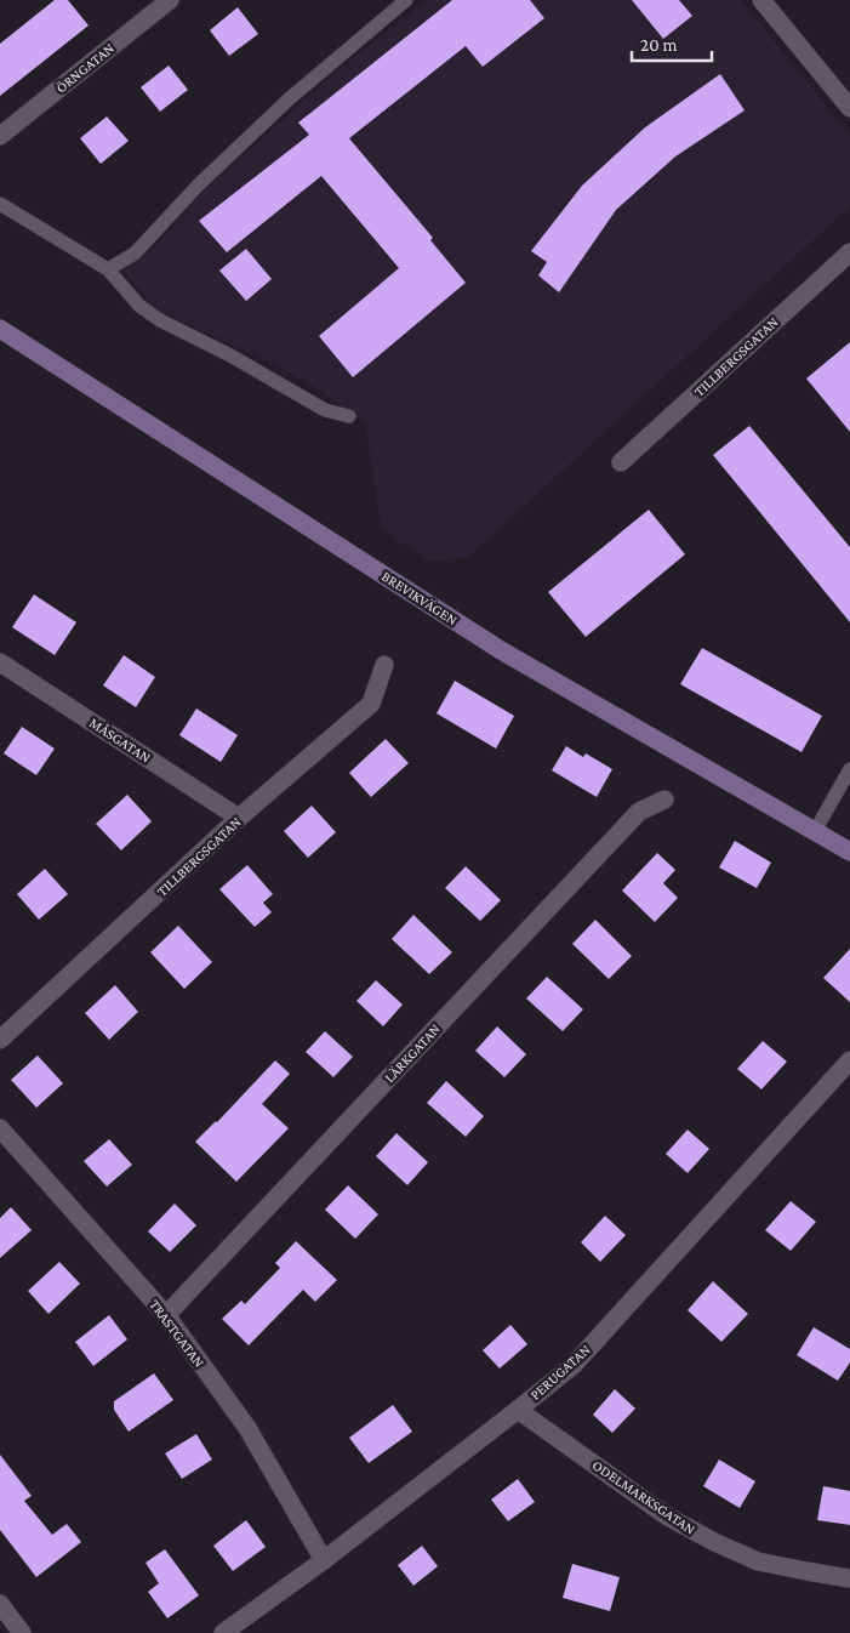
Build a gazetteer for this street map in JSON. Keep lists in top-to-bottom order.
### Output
{
  "streets": {
    "street": [
      "ÖRNGATAN",
      "TILLBERGSGATAN",
      "BREVIKVÄGEN",
      "MÅSGATAN",
      "LÄRKGATAN",
      "TRASTGATAN",
      "PERUGATAN",
      "ODELMARKSGATAN"
    ]
  },
  "crossings": [
    ["TILLBERGSGATAN", "MÅSGATAN"],
    ["LÄRKGATAN", "TRASTGATAN"],
    ["TRASTGATAN", "PERUGATAN"],
    ["PERUGATAN", "ODELMARKSGATAN"]
  ],
  "scale_bar": "20 m"
}
